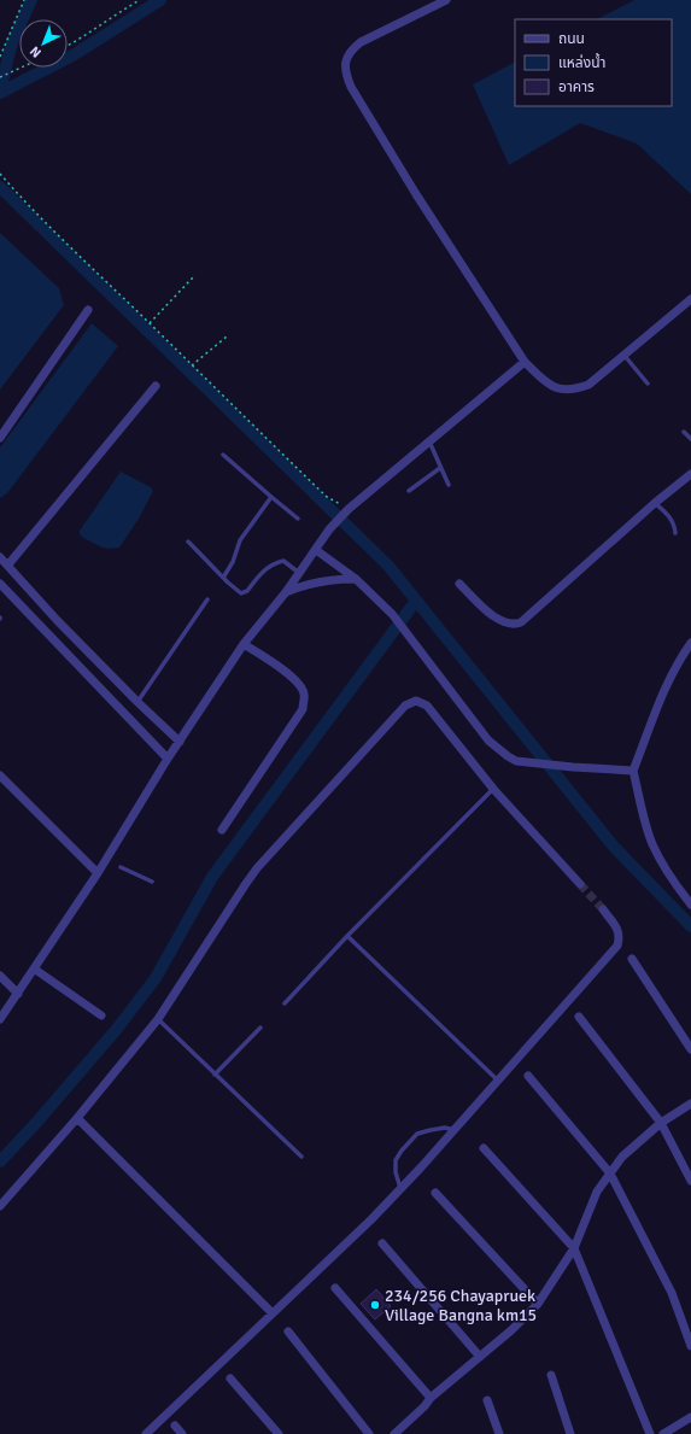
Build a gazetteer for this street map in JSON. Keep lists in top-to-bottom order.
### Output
{
  "places": ["234/256 Chayapruek Village Bangna km15"],
  "legend": ["ถนน", "แหล่งน้ำ", "อาคาร"],
  "north": "bottom left"
}
